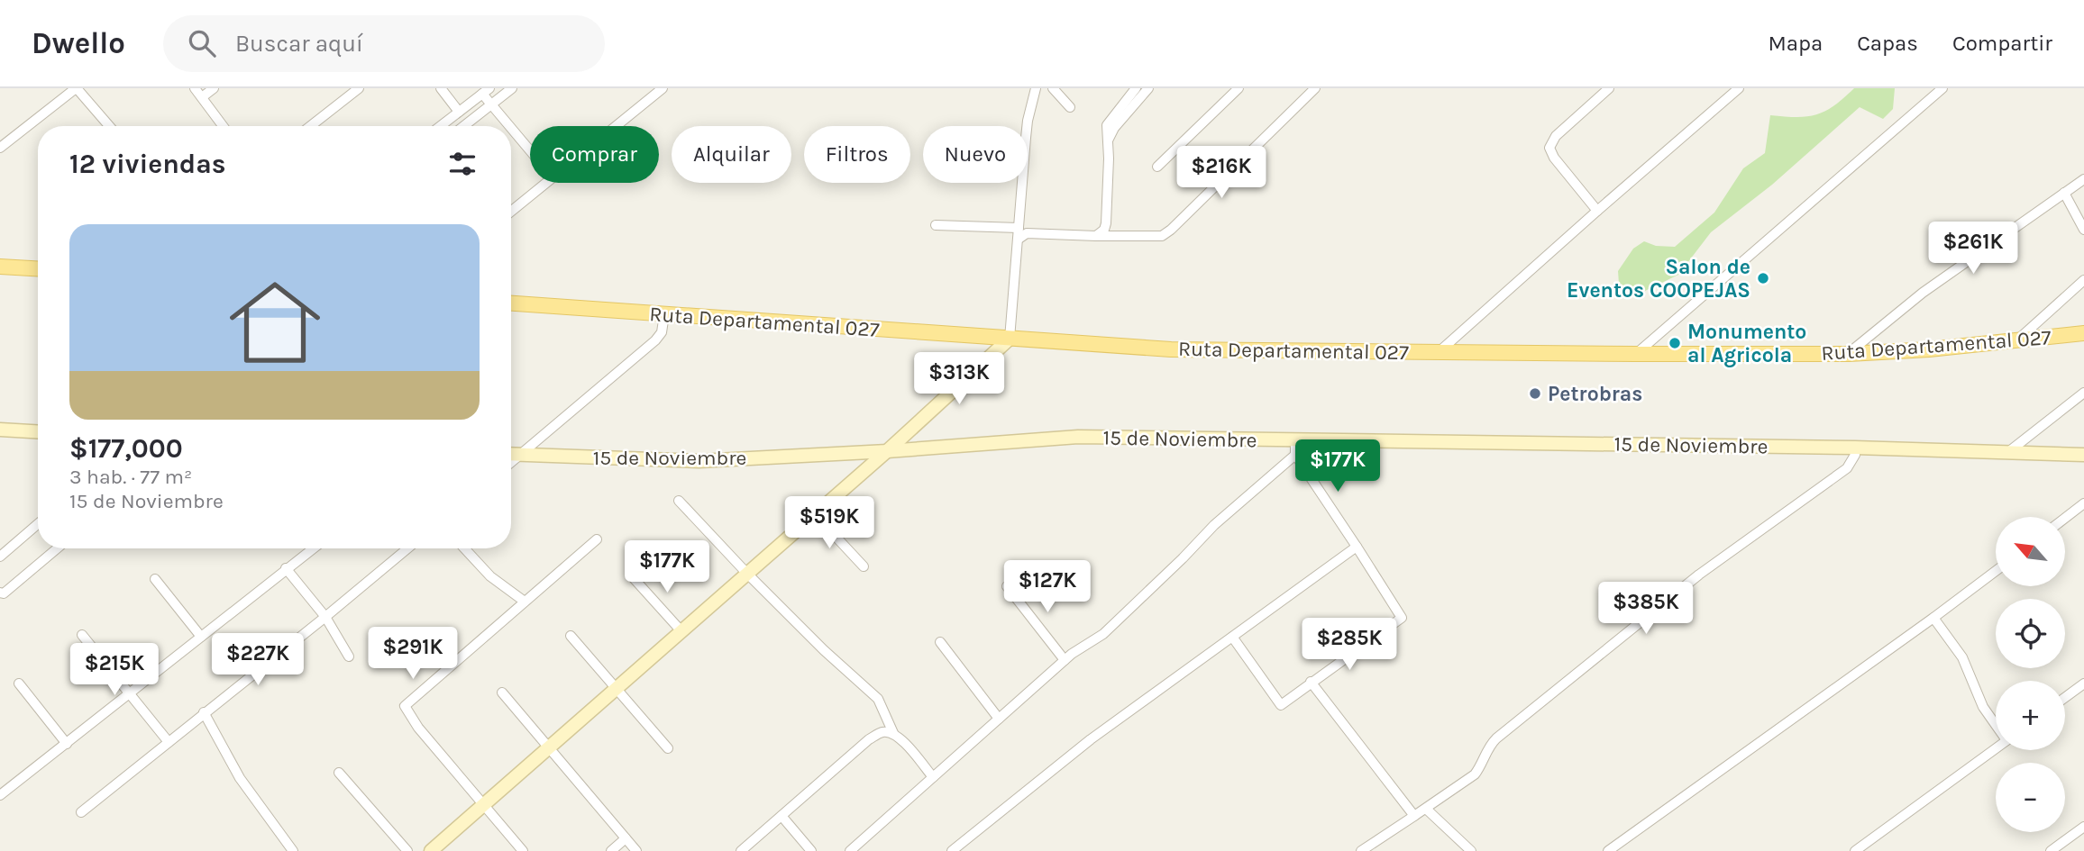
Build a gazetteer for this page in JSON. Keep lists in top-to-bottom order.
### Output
{
  "streets": {
    "main road": ["Ruta Departamental 027"],
    "street": ["15 de Noviembre"]
  },
  "places": ["Salon de Eventos COOPEJAS", "Monumento al Agricola", "Petrobras"],
  "north": "top left",
  "page": {
    "header": "Dwello",
    "search": "Buscar aquí",
    "nav": ["Mapa", "Capas", "Compartir"],
    "chip": [
      "Comprar",
      "Alquilar",
      "Filtros",
      "Nuevo"
    ],
    "heading": "12 viviendas",
    "price": [
      "$216K",
      "$261K",
      "$313K",
      "$177K",
      "$519K",
      "$177K",
      "$127K",
      "$385K",
      "$285K",
      "$291K",
      "$227K",
      "$215K"
    ],
    "list": [
      {
        "name": "$177,000",
        "note": "3 hab. · 77 m² · 15 de Noviembre"
      }
    ],
    "map_buttons": ["+", "−"]
  }
}
